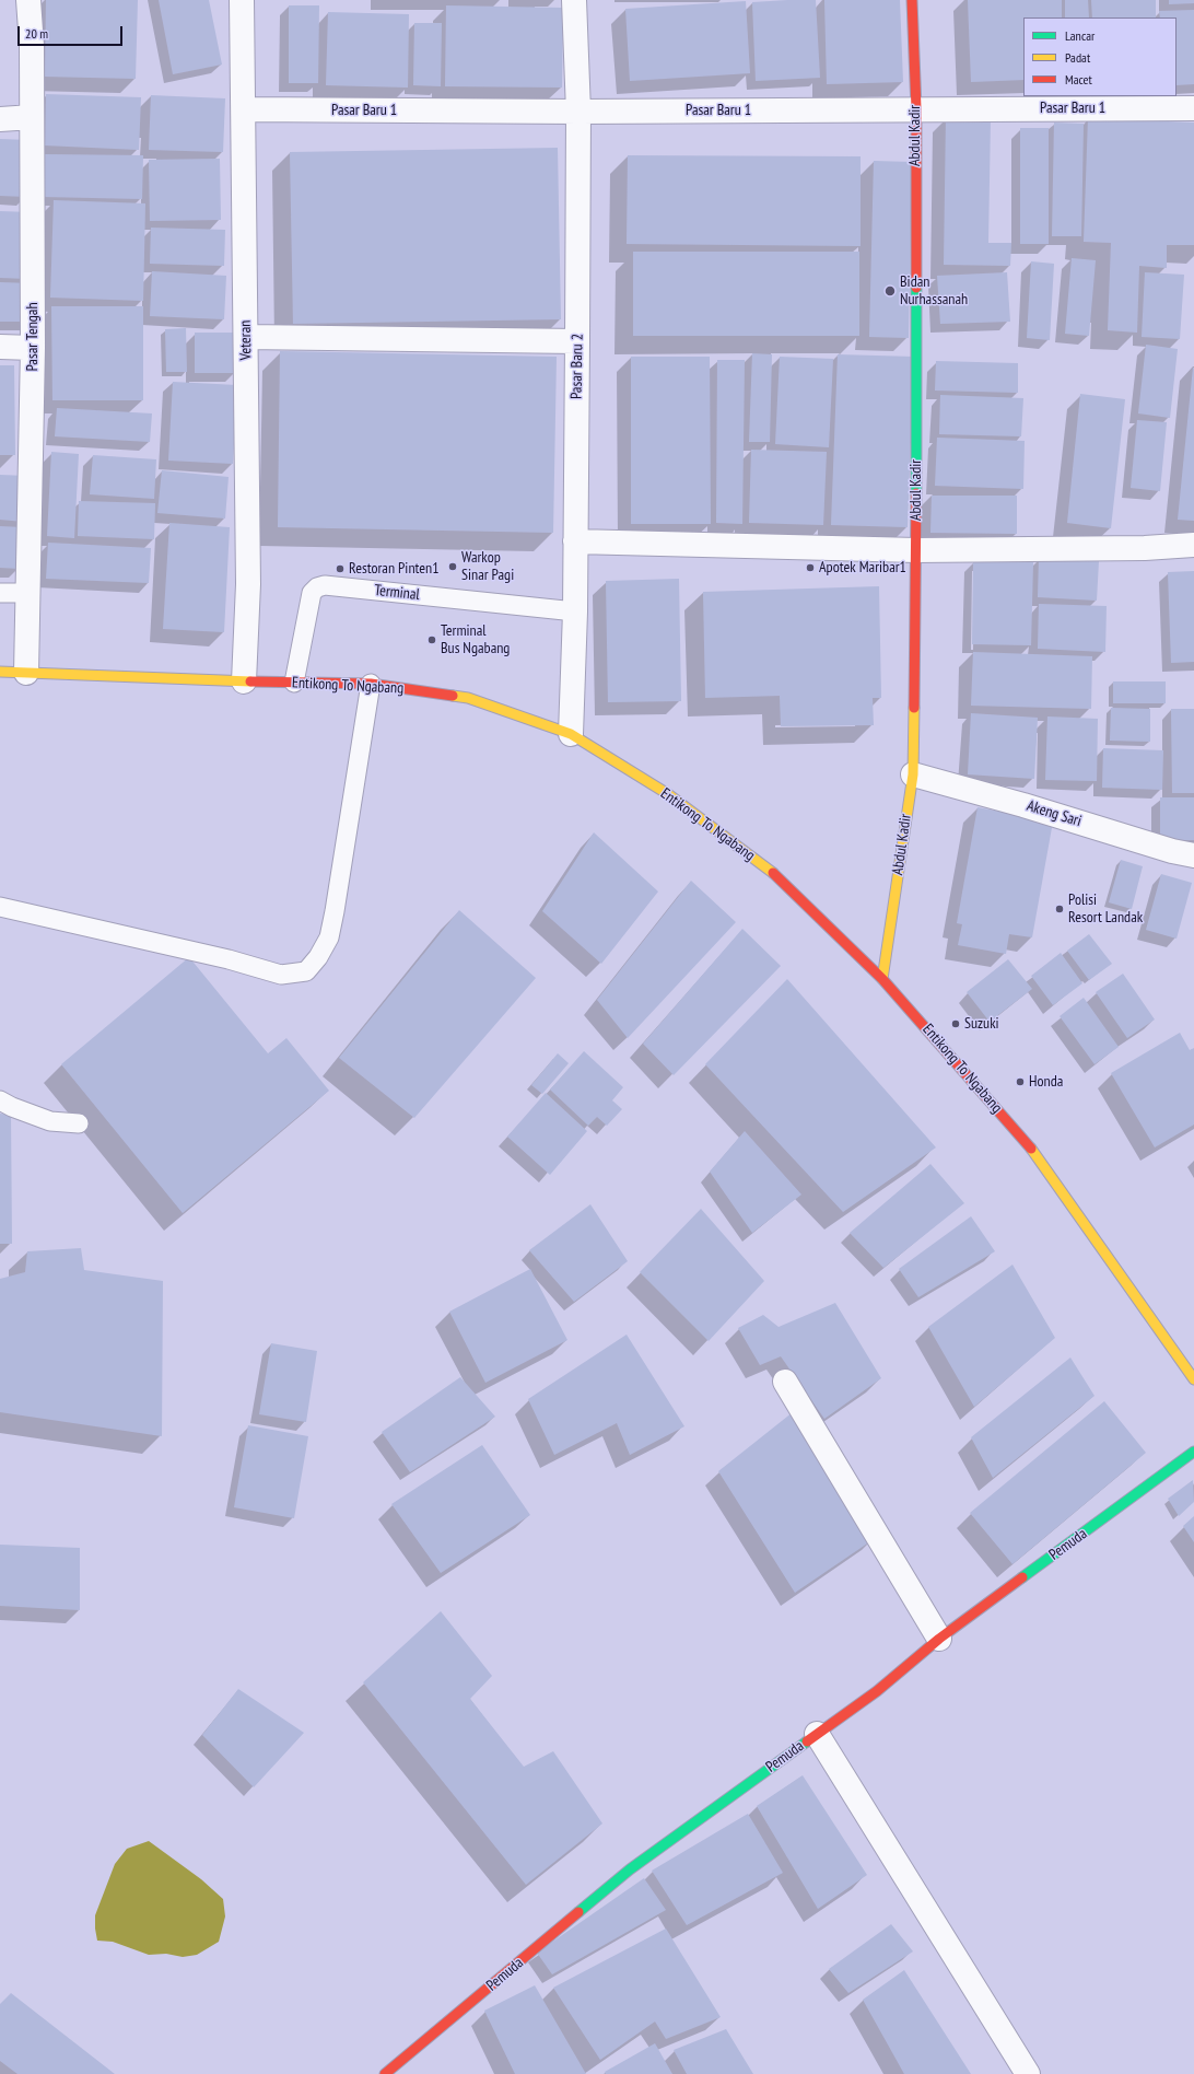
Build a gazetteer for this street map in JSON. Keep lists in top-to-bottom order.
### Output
{
  "streets": {
    "main road": ["Abdul Kadir", "Entikong To Ngabang", "Pemuda"],
    "street": [
      "Pasar Baru 1",
      "Pasar Tengah",
      "Veteran",
      "Pasar Baru 2",
      "Akeng Sari"
    ],
    "lane": ["Terminal"]
  },
  "crossings": [
    ["Pasar Baru 1", "Abdul Kadir"],
    ["Pasar Baru 1", "Veteran"],
    ["Pasar Baru 1", "Pasar Baru 2"],
    ["Abdul Kadir", "Entikong To Ngabang"],
    ["Abdul Kadir", "Akeng Sari"],
    ["Pasar Tengah", "Entikong To Ngabang"],
    ["Veteran", "Entikong To Ngabang"],
    ["Pasar Baru 2", "Terminal"],
    ["Pasar Baru 2", "Entikong To Ngabang"],
    ["Terminal", "Entikong To Ngabang"]
  ],
  "places": [
    "Bidan Nurhassanah",
    "Warkop Sinar Pagi",
    "Apotek Maribar1",
    "Restoran Pinten1",
    "Terminal Bus Ngabang",
    "Polisi Resort Landak",
    "Suzuki",
    "Honda"
  ],
  "legend": ["Lancar", "Padat", "Macet"],
  "scale_bar": "20 m"
}
